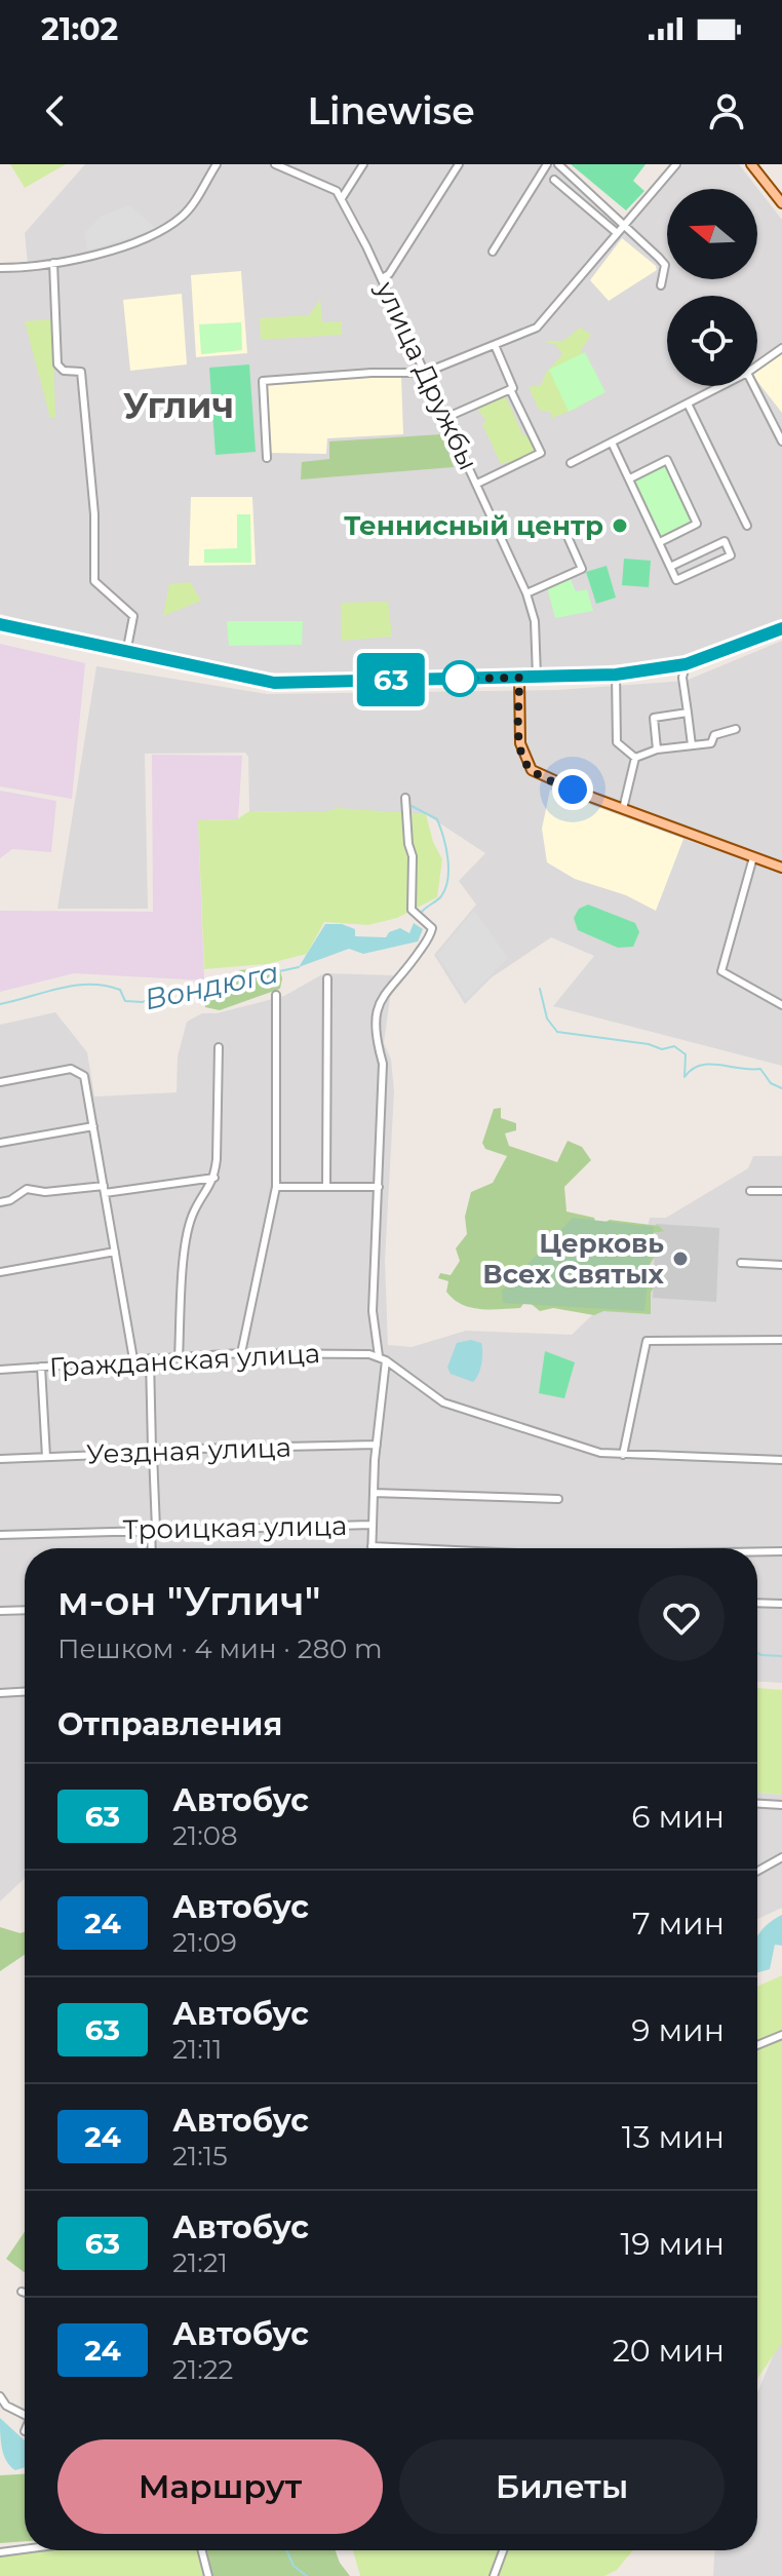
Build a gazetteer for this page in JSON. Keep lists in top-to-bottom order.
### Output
{
  "streets": {
    "street": [
      "улица Дружбы",
      "Гражданская улица",
      "Уездная улица",
      "Троицкая улица"
    ]
  },
  "districts": ["Углич"],
  "water": ["Вондюга"],
  "places": ["Теннисный центр", "Церковь Всех Святых"],
  "lines": ["bus line 63"],
  "north": "left",
  "page": {
    "status": "21:02",
    "header": "Linewise",
    "on_map": "63",
    "heading": [
      ["м-он \"Углич\"", "Пешком · 4 мин · 280 m"],
      "Отправления"
    ],
    "list": [
      {
        "mark": "63",
        "name": "Автобус",
        "note": "21:08",
        "value": "6 мин"
      },
      {
        "mark": "24",
        "name": "Автобус",
        "note": "21:09",
        "value": "7 мин"
      },
      {
        "mark": "63",
        "name": "Автобус",
        "note": "21:11",
        "value": "9 мин"
      },
      {
        "mark": "24",
        "name": "Автобус",
        "note": "21:15",
        "value": "13 мин"
      },
      {
        "mark": "63",
        "name": "Автобус",
        "note": "21:21",
        "value": "19 мин"
      },
      {
        "mark": "24",
        "name": "Автобус",
        "note": "21:22",
        "value": "20 мин"
      }
    ],
    "buttons": ["Маршрут", "Билеты"]
  }
}
